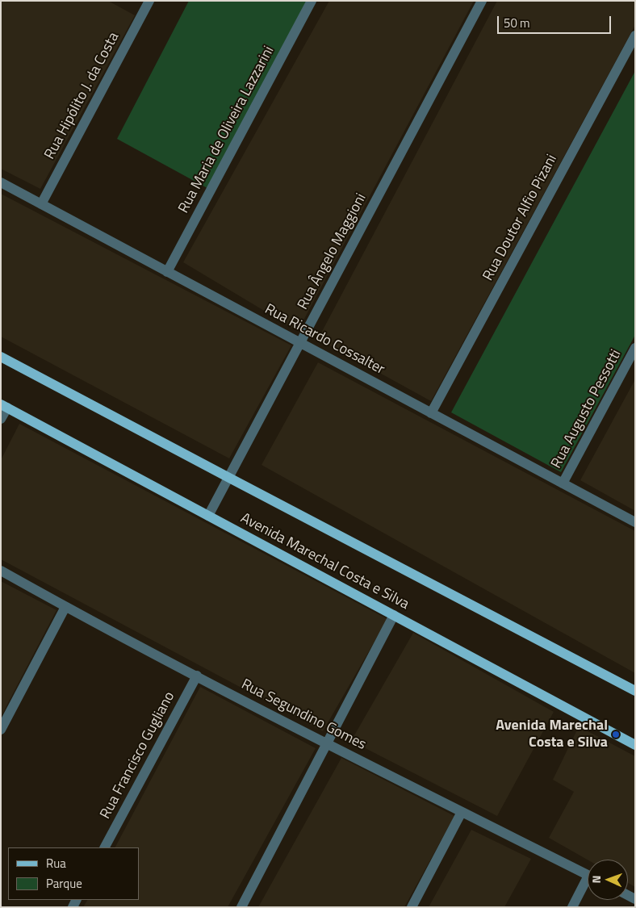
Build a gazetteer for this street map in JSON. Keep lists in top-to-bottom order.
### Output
{
  "streets": {
    "main road": ["Avenida Marechal Costa e Silva"],
    "street": [
      "Rua Hipólito J. da Costa",
      "Rua Maria de Oliveira Lazzarini",
      "Rua Doutor Alfio Pizani",
      "Rua Ângelo Maggioni",
      "Rua Ricardo Cossalter",
      "Rua Augusto Pessotti",
      "Rua Segundino Gomes",
      "Rua Francisco Gugliano"
    ]
  },
  "crossings": [
    ["Rua Hipólito J. da Costa", "Rua Ricardo Cossalter"],
    ["Rua Maria de Oliveira Lazzarini", "Rua Ricardo Cossalter"],
    ["Rua Doutor Alfio Pizani", "Rua Ricardo Cossalter"],
    ["Rua Ângelo Maggioni", "Rua Ricardo Cossalter"],
    ["Rua Ângelo Maggioni", "Avenida Marechal Costa e Silva"],
    ["Rua Ricardo Cossalter", "Rua Augusto Pessotti"],
    ["Rua Segundino Gomes", "Rua Francisco Gugliano"]
  ],
  "places": ["Avenida Marechal Costa e Silva"],
  "legend": ["Rua", "Parque"],
  "scale_bar": "50 m",
  "north": "left"
}
